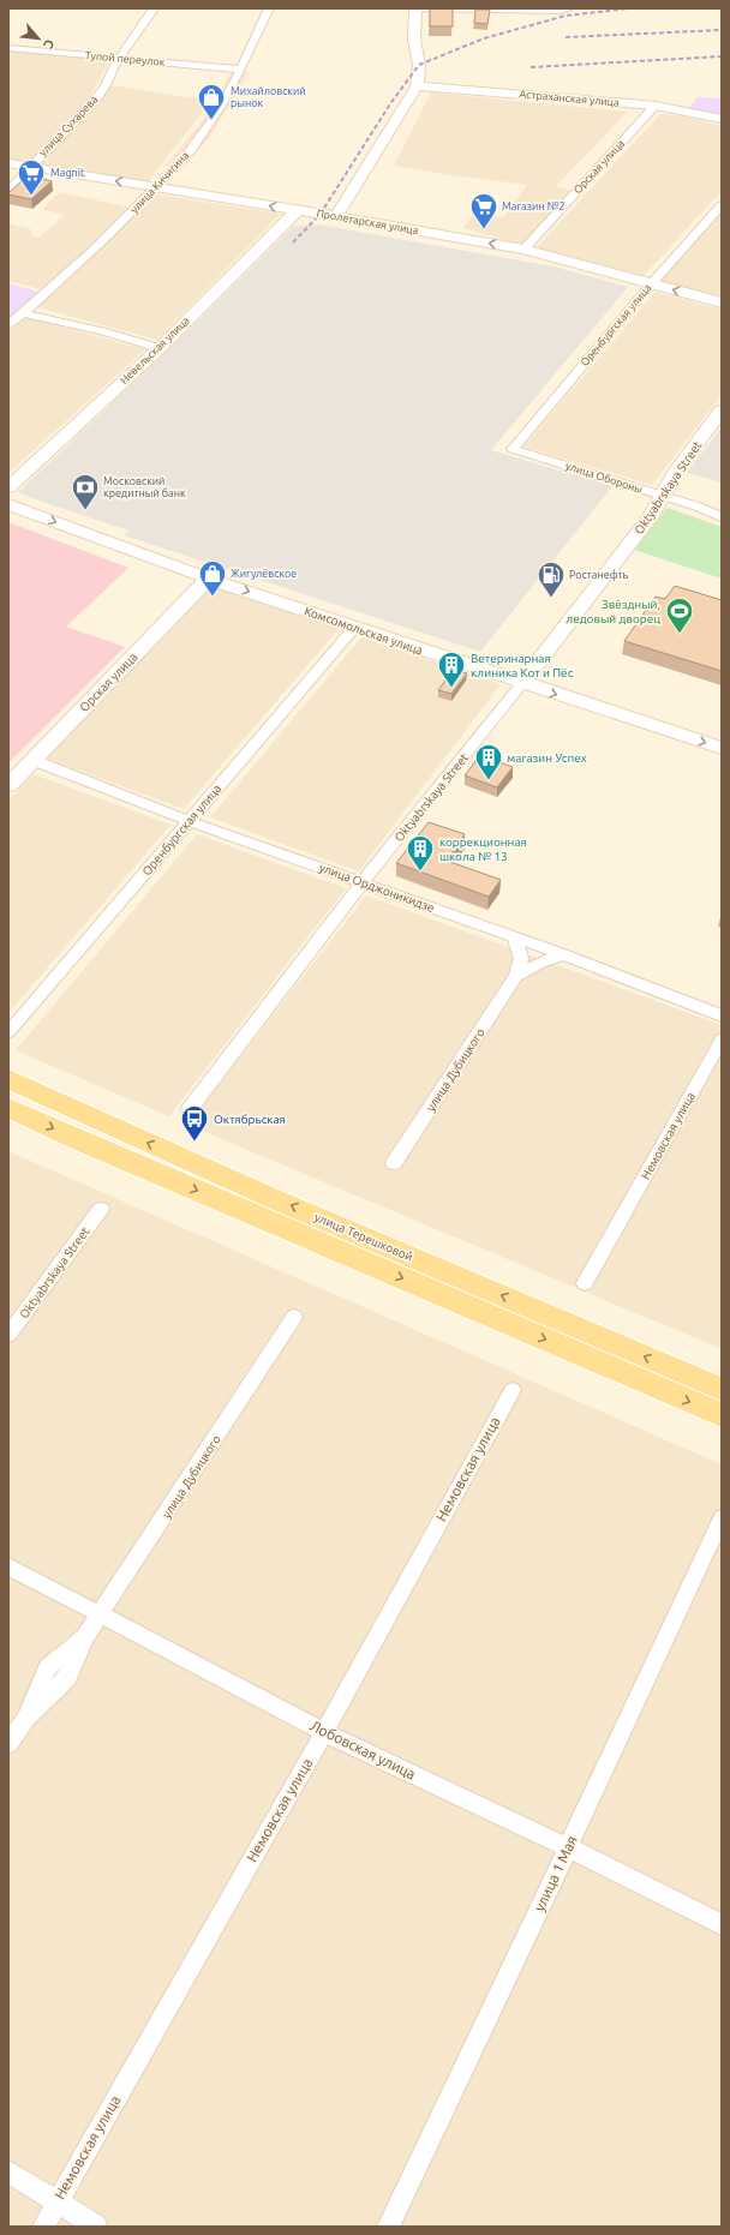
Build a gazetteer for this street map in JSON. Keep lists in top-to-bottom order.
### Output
{
  "streets": {
    "main road": ["улица Терешковой"],
    "street": [
      "Тупой переулок",
      "Астраханская улица",
      "улица Сухарева",
      "Орская улица",
      "улица Кичигина",
      "Пролетарская улица",
      "Оренбургская улица",
      "Невельская улица",
      "улица Обороны",
      "Oktyabrskaya Street",
      "Комсомольская улица",
      "улица Орджоникидзе",
      "улица Дубицкого",
      "Немовская улица",
      "Лобовская улица",
      "улица 1 Мая"
    ]
  },
  "crossings": [
    ["Тупой переулок", "улица Сухарева"],
    ["Тупой переулок", "улица Кичигина"],
    ["Астраханская улица", "Орская улица"],
    ["улица Сухарева", "Пролетарская улица"],
    ["Орская улица", "Пролетарская улица"],
    ["Орская улица", "Комсомольская улица"],
    ["Орская улица", "улица Орджоникидзе"],
    ["улица Кичигина", "Пролетарская улица"],
    ["Пролетарская улица", "Оренбургская улица"],
    ["Пролетарская улица", "Невельская улица"],
    ["Оренбургская улица", "улица Обороны"],
    ["Оренбургская улица", "Комсомольская улица"],
    ["Оренбургская улица", "улица Орджоникидзе"],
    ["улица Обороны", "Oktyabrskaya Street"],
    ["Oktyabrskaya Street", "Комсомольская улица"],
    ["Oktyabrskaya Street", "улица Орджоникидзе"],
    ["улица Орджоникидзе", "улица Дубицкого"],
    ["улица Дубицкого", "Лобовская улица"],
    ["Немовская улица", "Лобовская улица"],
    ["Лобовская улица", "улица 1 Мая"]
  ],
  "one_way": ["Пролетарская улица", "Комсомольская улица"],
  "places": {
    "shop": ["Михайловский рынок", "Жигулёвское"],
    "supermarket": ["Magnit", "Магазин №2"],
    "bank": ["Московский кредитный банк"],
    "fuel station": ["Ростанефть"],
    "sports": ["Звёздный, ледовый дворец"],
    "building": ["Ветеринарная клиника Кот и Пёс", "магазин Успех", "коррекционная школа № 13"],
    "bus stop": ["Октябрьская"]
  },
  "north": "bottom right"
}
